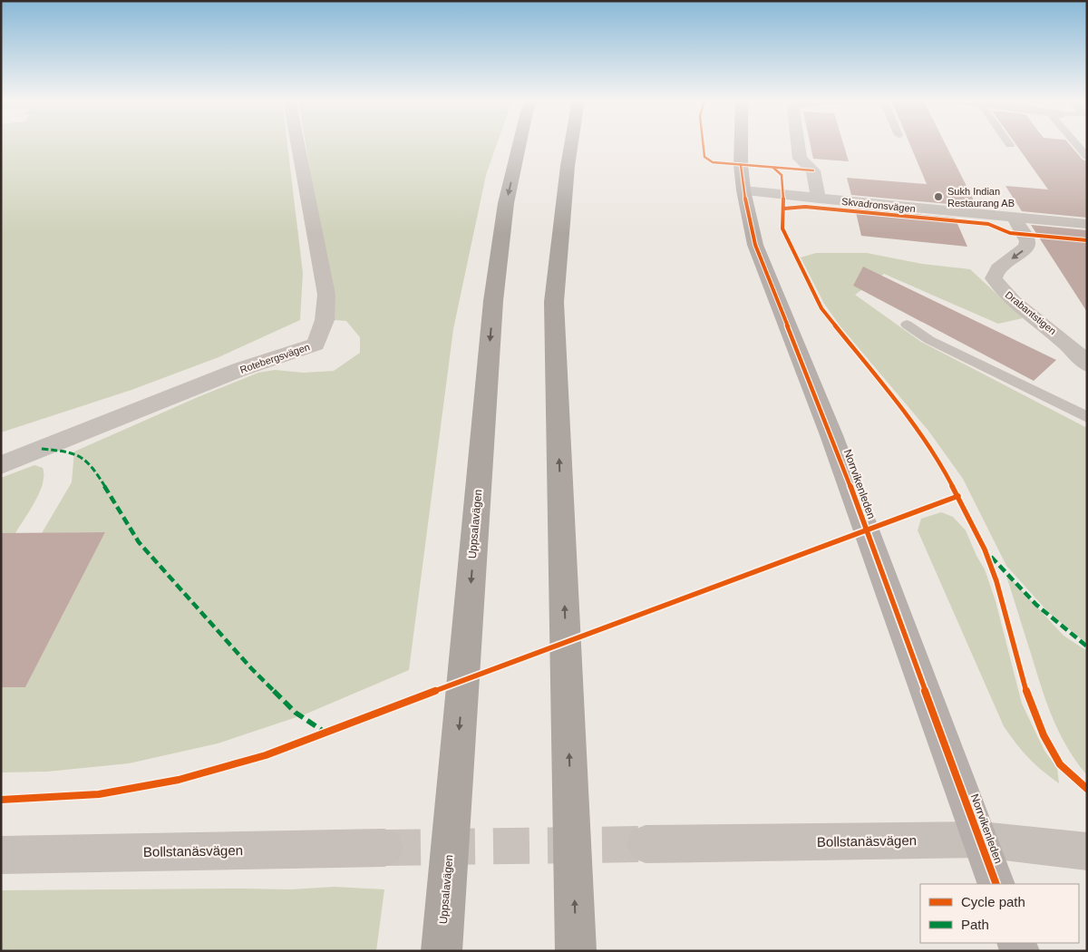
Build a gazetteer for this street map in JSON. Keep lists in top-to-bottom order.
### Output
{
  "streets": {
    "highway": ["Uppsalavägen"],
    "main road": ["Norrvikenleden"],
    "street": [
      "Skvadronsvägen",
      "Drabantstigen",
      "Rotebergsvägen",
      "Bollstanäsvägen"
    ]
  },
  "crossings": [
    ["Skvadronsvägen", "Drabantstigen"],
    ["Skvadronsvägen", "Norrvikenleden"],
    ["Norrvikenleden", "Bollstanäsvägen"]
  ],
  "places": ["Sukh Indian Restaurang AB"],
  "legend": ["Cycle path", "Path"]
}
